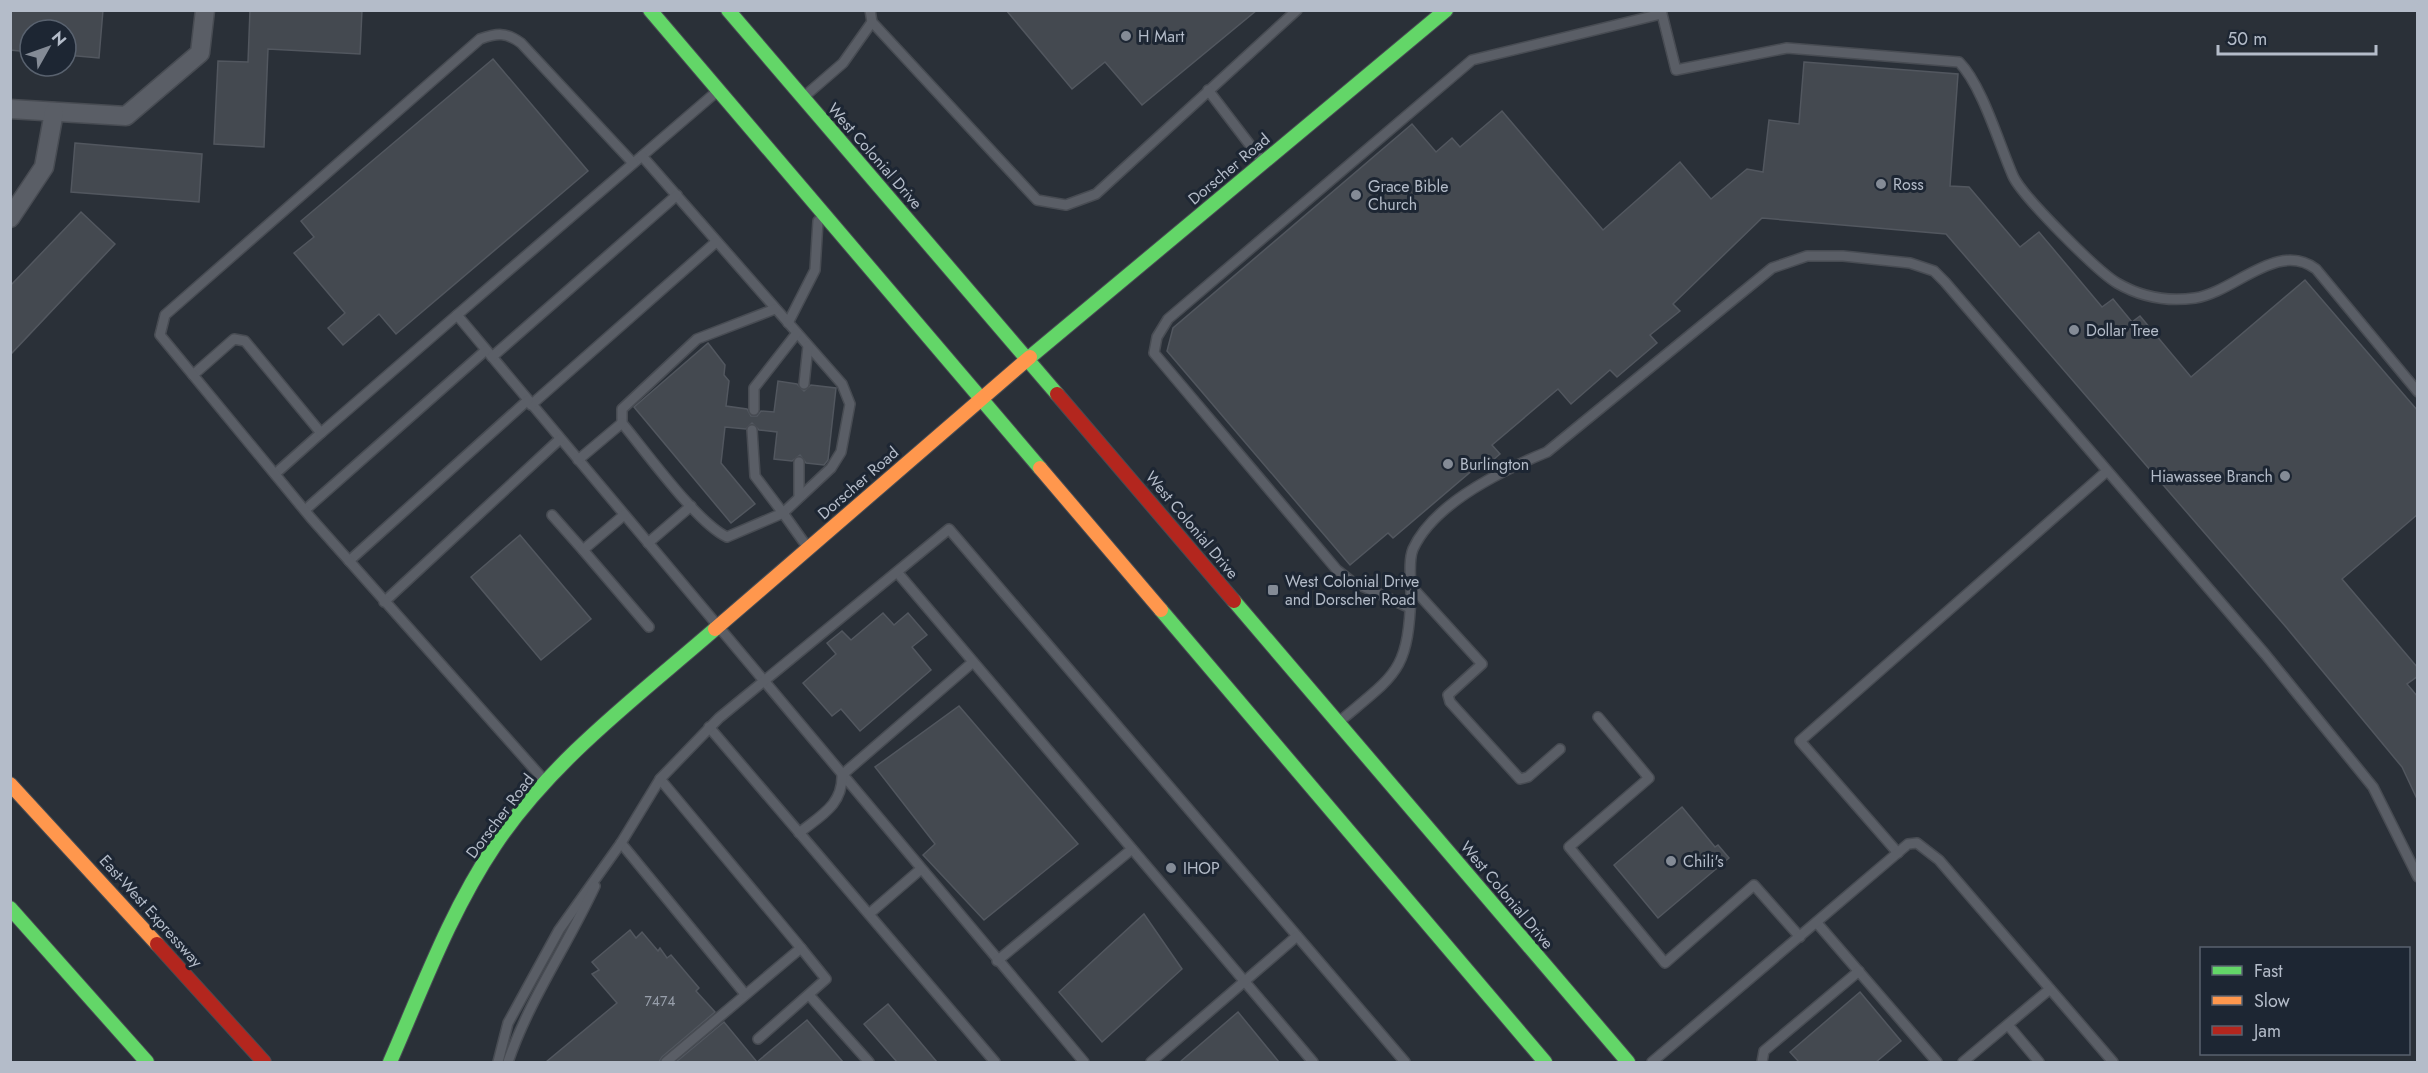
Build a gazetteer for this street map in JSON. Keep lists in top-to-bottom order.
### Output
{
  "streets": {
    "main road": ["West Colonial Drive", "Dorscher Road", "East-West Expressway"]
  },
  "crossings": [
    ["West Colonial Drive", "Dorscher Road"]
  ],
  "places": {
    "other": [
      "H Mart",
      "Ross",
      "Grace Bible Church",
      "Dollar Tree",
      "Burlington",
      "Hiawassee Branch",
      "Chili's",
      "IHOP"
    ],
    "transit": ["West Colonial Drive and Dorscher Road"]
  },
  "house_numbers": ["7474"],
  "legend": ["Fast", "Slow", "Jam"],
  "scale_bar": "50 m",
  "north": "top right"
}
